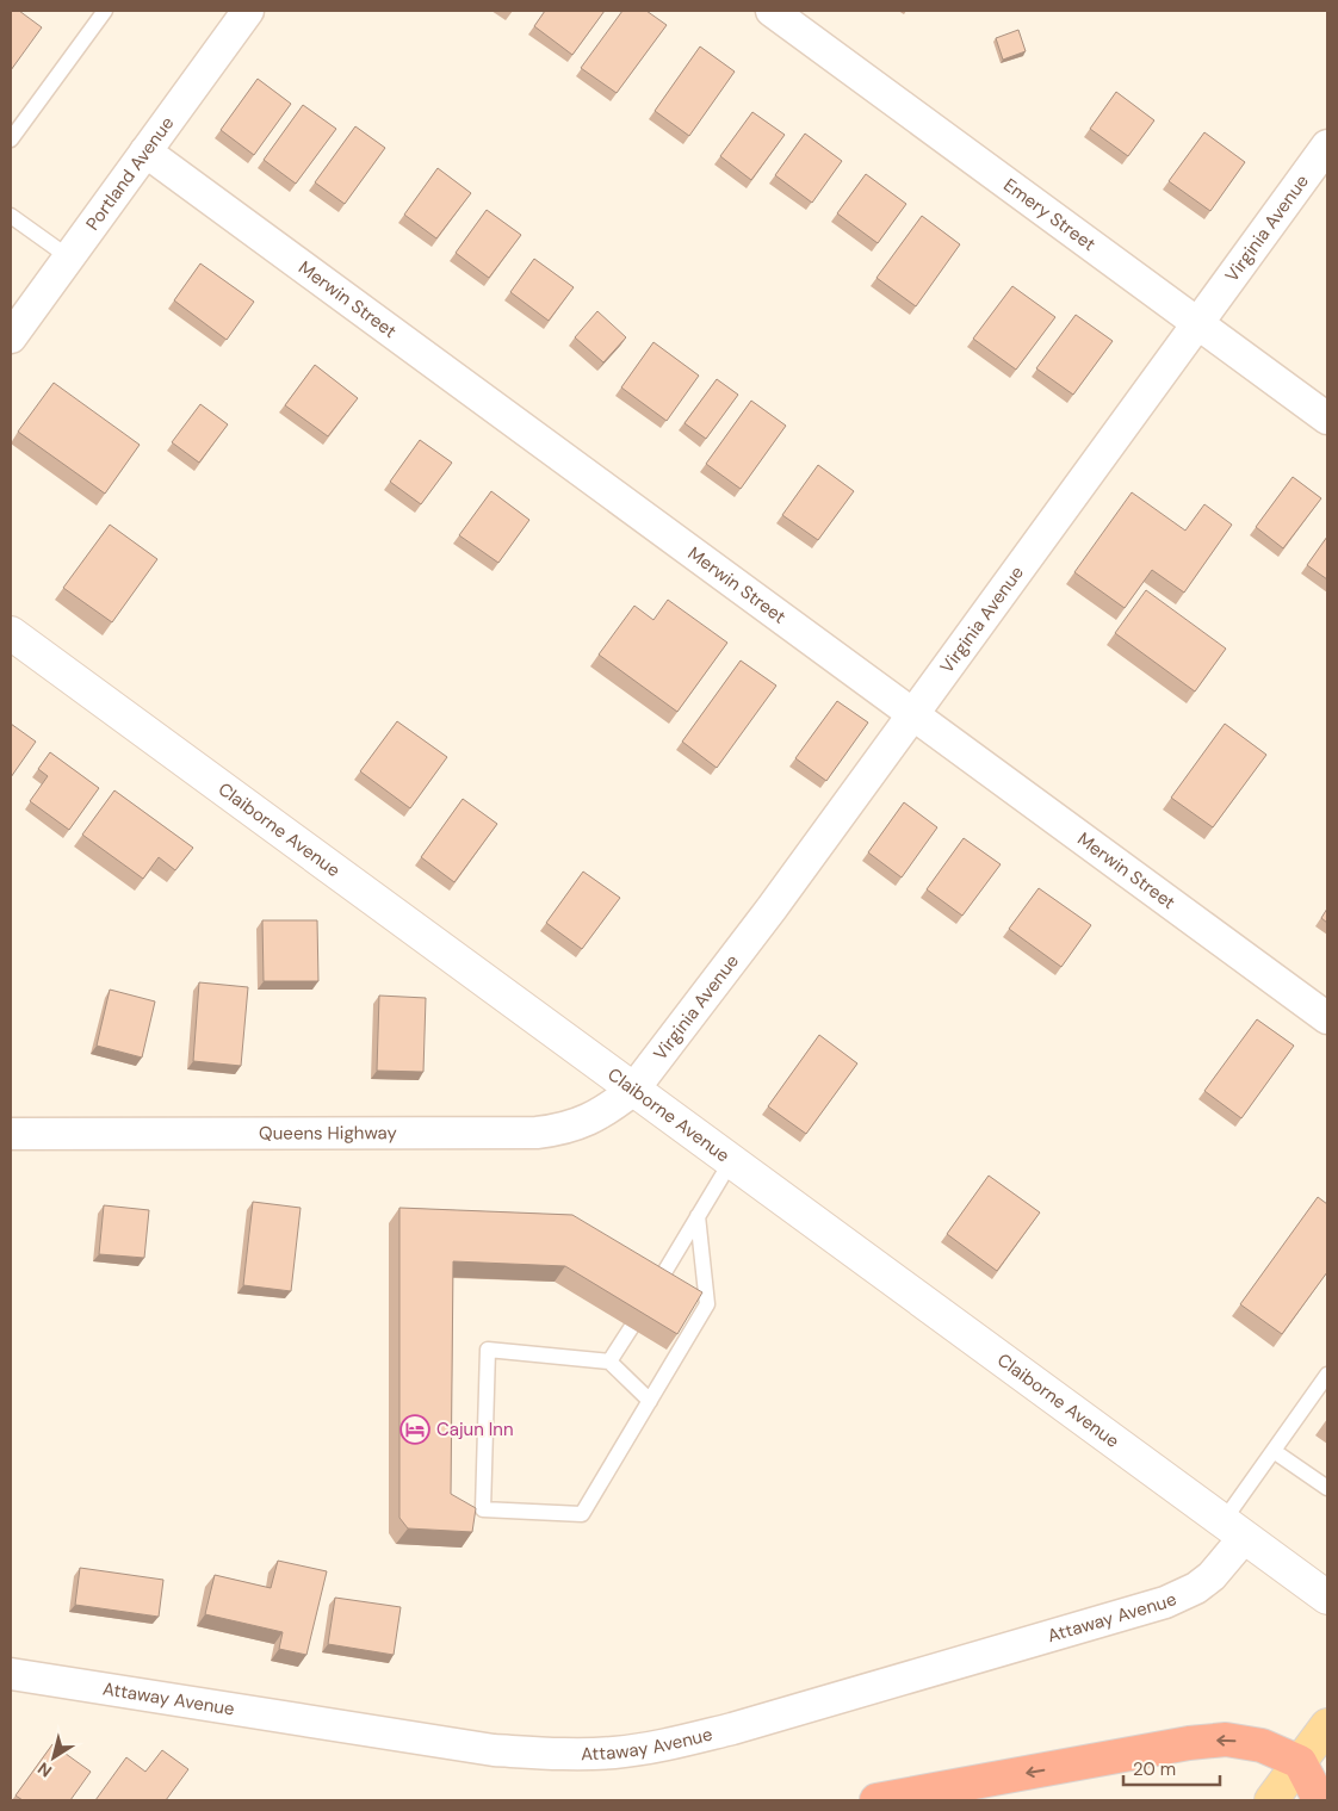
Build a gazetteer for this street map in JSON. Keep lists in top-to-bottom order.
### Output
{
  "streets": {
    "street": [
      "Portland Avenue",
      "Emery Street",
      "Virginia Avenue",
      "Merwin Street",
      "Claiborne Avenue",
      "Queens Highway",
      "Attaway Avenue"
    ]
  },
  "crossings": [
    ["Portland Avenue", "Merwin Street"],
    ["Emery Street", "Virginia Avenue"],
    ["Virginia Avenue", "Merwin Street"],
    ["Virginia Avenue", "Claiborne Avenue"],
    ["Virginia Avenue", "Queens Highway"],
    ["Claiborne Avenue", "Queens Highway"],
    ["Claiborne Avenue", "Attaway Avenue"]
  ],
  "places": {
    "hotel": ["Cajun Inn"]
  },
  "scale_bar": "20 m",
  "north": "bottom left"
}
